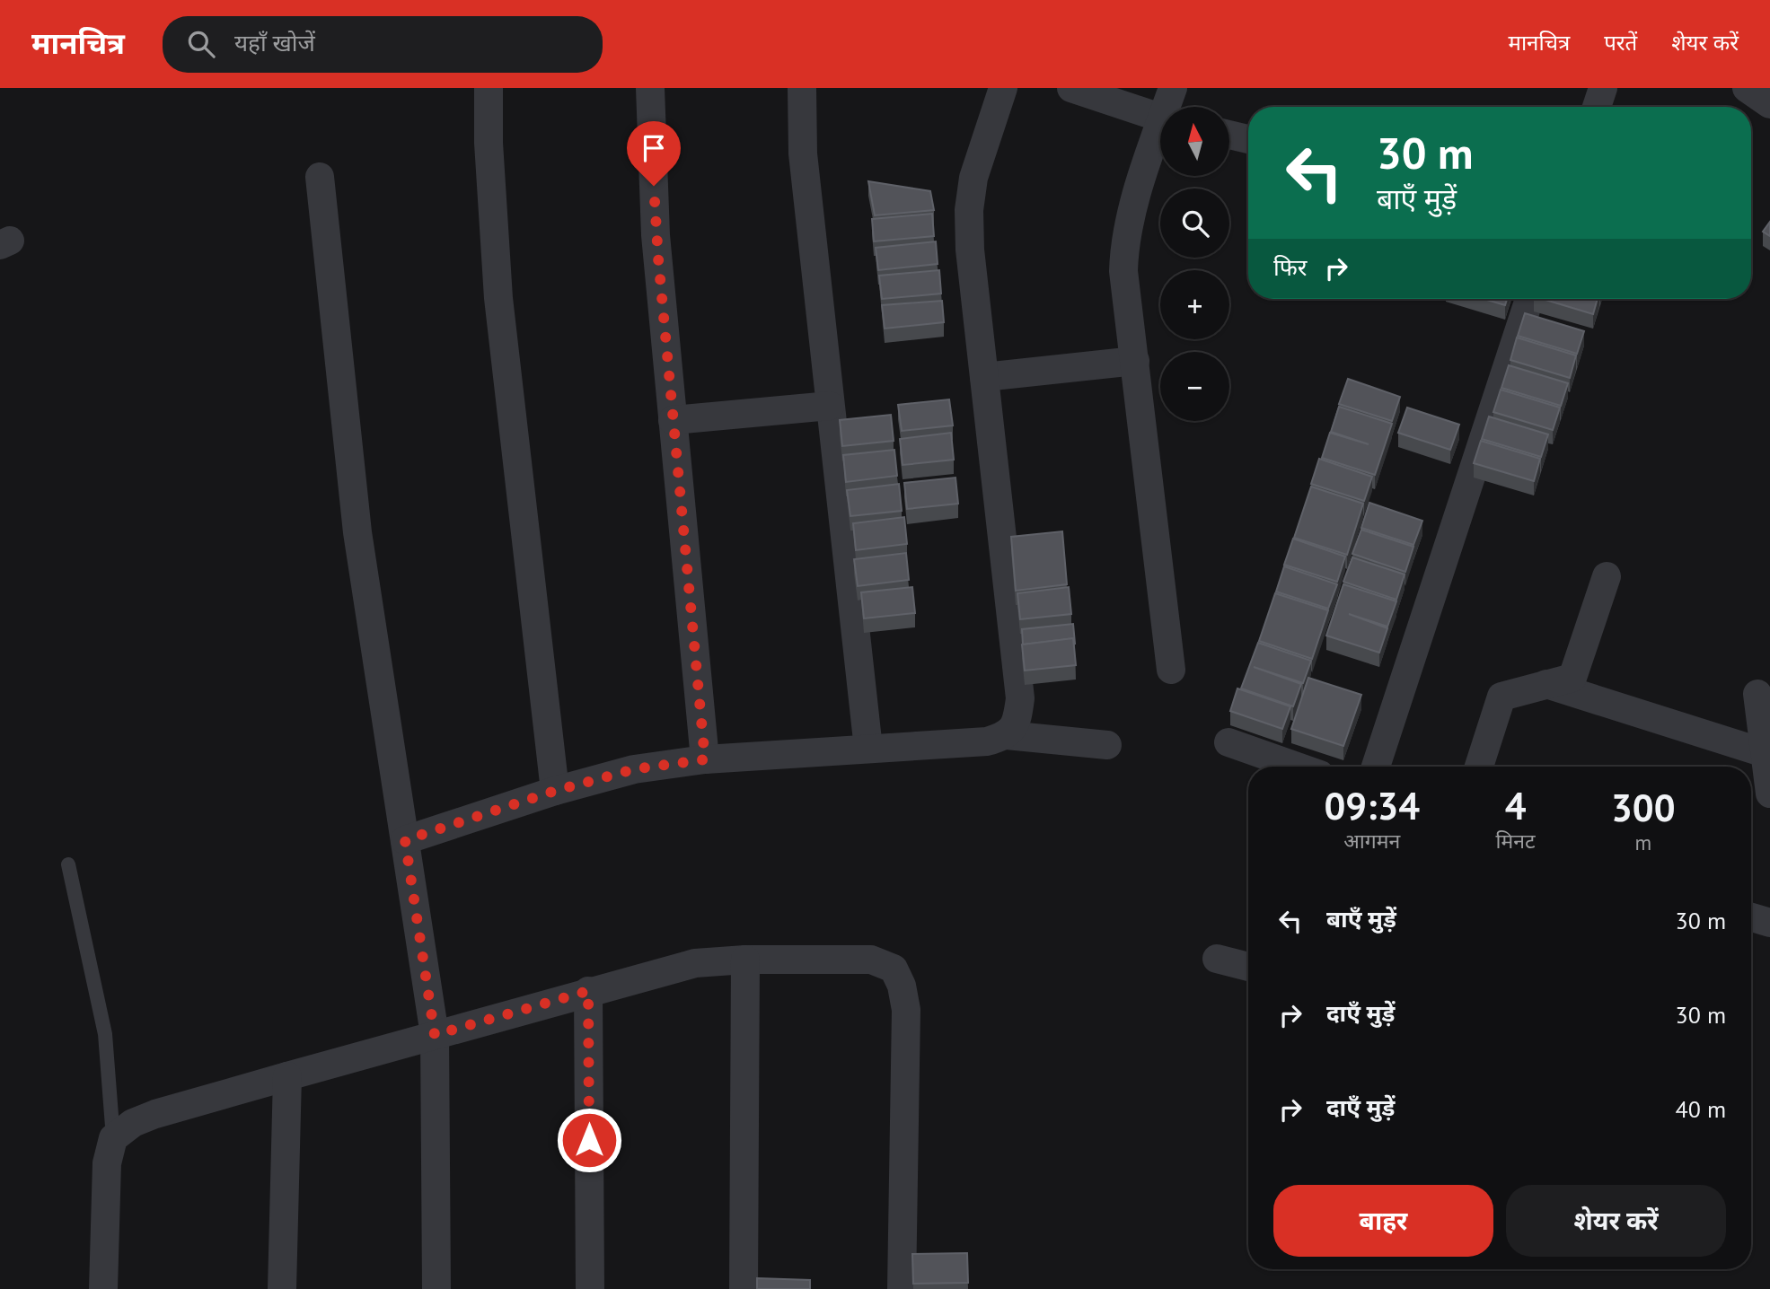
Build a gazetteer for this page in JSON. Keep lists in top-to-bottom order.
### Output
{
  "north": "top",
  "page": {
    "header": "मानचित्र",
    "search": "यहाँ खोजें",
    "nav": ["मानचित्र", "परतें", "शेयर करें"],
    "map_buttons": ["+", "−"],
    "turn": ["30 m", "बाएँ मुड़ें"],
    "then": "फिर",
    "eta": [
      "09:34",
      "आगमन",
      "4",
      "मिनट",
      "300",
      "m"
    ],
    "list": [
      {
        "name": "बाएँ मुड़ें",
        "value": "30 m"
      },
      {
        "name": "दाएँ मुड़ें",
        "value": "30 m"
      },
      {
        "name": "दाएँ मुड़ें",
        "value": "40 m"
      }
    ],
    "buttons": ["बाहर", "शेयर करें"]
  }
}
